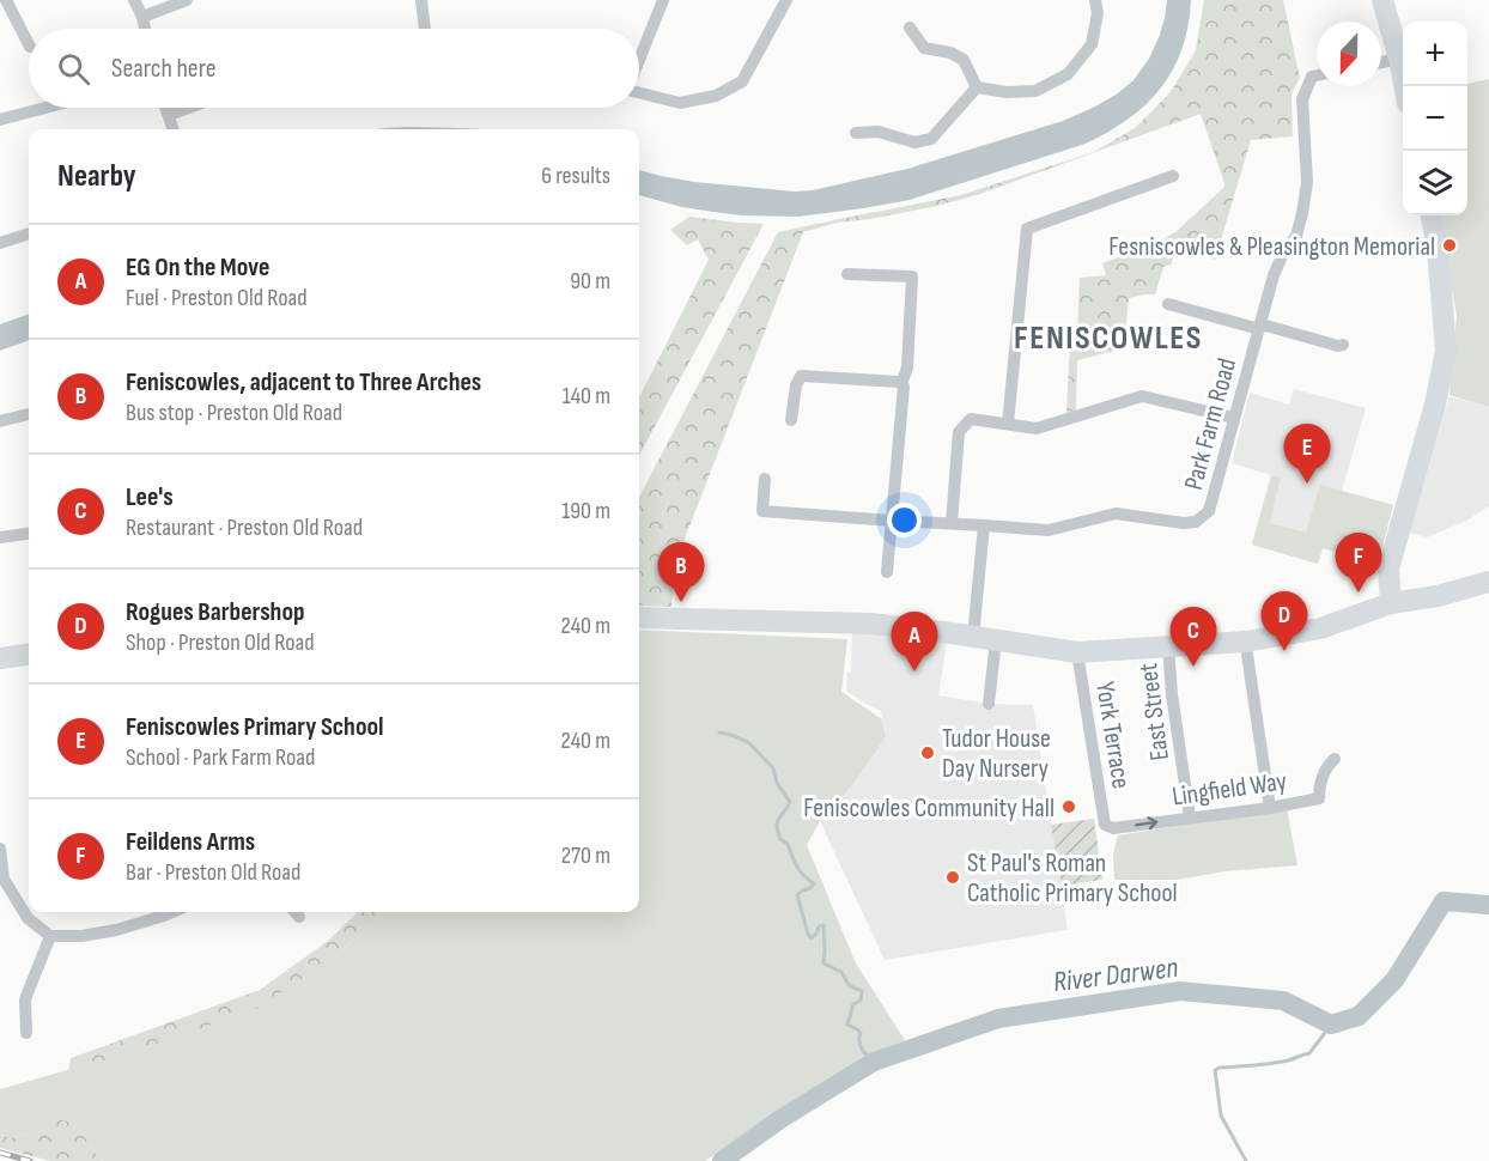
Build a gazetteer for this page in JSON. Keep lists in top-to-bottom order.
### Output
{
  "streets": {
    "street": [
      "Park Farm Road",
      "East Street",
      "York Terrace",
      "Lingfield Way"
    ]
  },
  "crossings": [
    ["East Street", "Lingfield Way"],
    ["York Terrace", "Lingfield Way"]
  ],
  "districts": ["FENISCOWLES"],
  "water": ["River Darwen"],
  "places": [
    "Fesniscowles & Pleasington Memorial",
    "Tudor House Day Nursery",
    "Feniscowles Community Hall",
    "St Paul's Roman Catholic Primary School"
  ],
  "north": "bottom",
  "page": {
    "map_buttons": ["+", "−"],
    "search": "Search here",
    "heading": ["Nearby", "6 results"],
    "list": [
      {
        "mark": "A",
        "name": "EG On the Move",
        "note": "Fuel · Preston Old Road",
        "value": "90 m"
      },
      {
        "mark": "B",
        "name": "Feniscowles, adjacent to Three Arches",
        "note": "Bus stop · Preston Old Road",
        "value": "140 m"
      },
      {
        "mark": "C",
        "name": "Lee's",
        "note": "Restaurant · Preston Old Road",
        "value": "190 m"
      },
      {
        "mark": "D",
        "name": "Rogues Barbershop",
        "note": "Shop · Preston Old Road",
        "value": "240 m"
      },
      {
        "mark": "E",
        "name": "Feniscowles Primary School",
        "note": "School · Park Farm Road",
        "value": "240 m"
      },
      {
        "mark": "F",
        "name": "Feildens Arms",
        "note": "Bar · Preston Old Road",
        "value": "270 m"
      }
    ],
    "pins": [
      "E",
      "F",
      "B",
      "D",
      "C",
      "A"
    ]
  }
}
